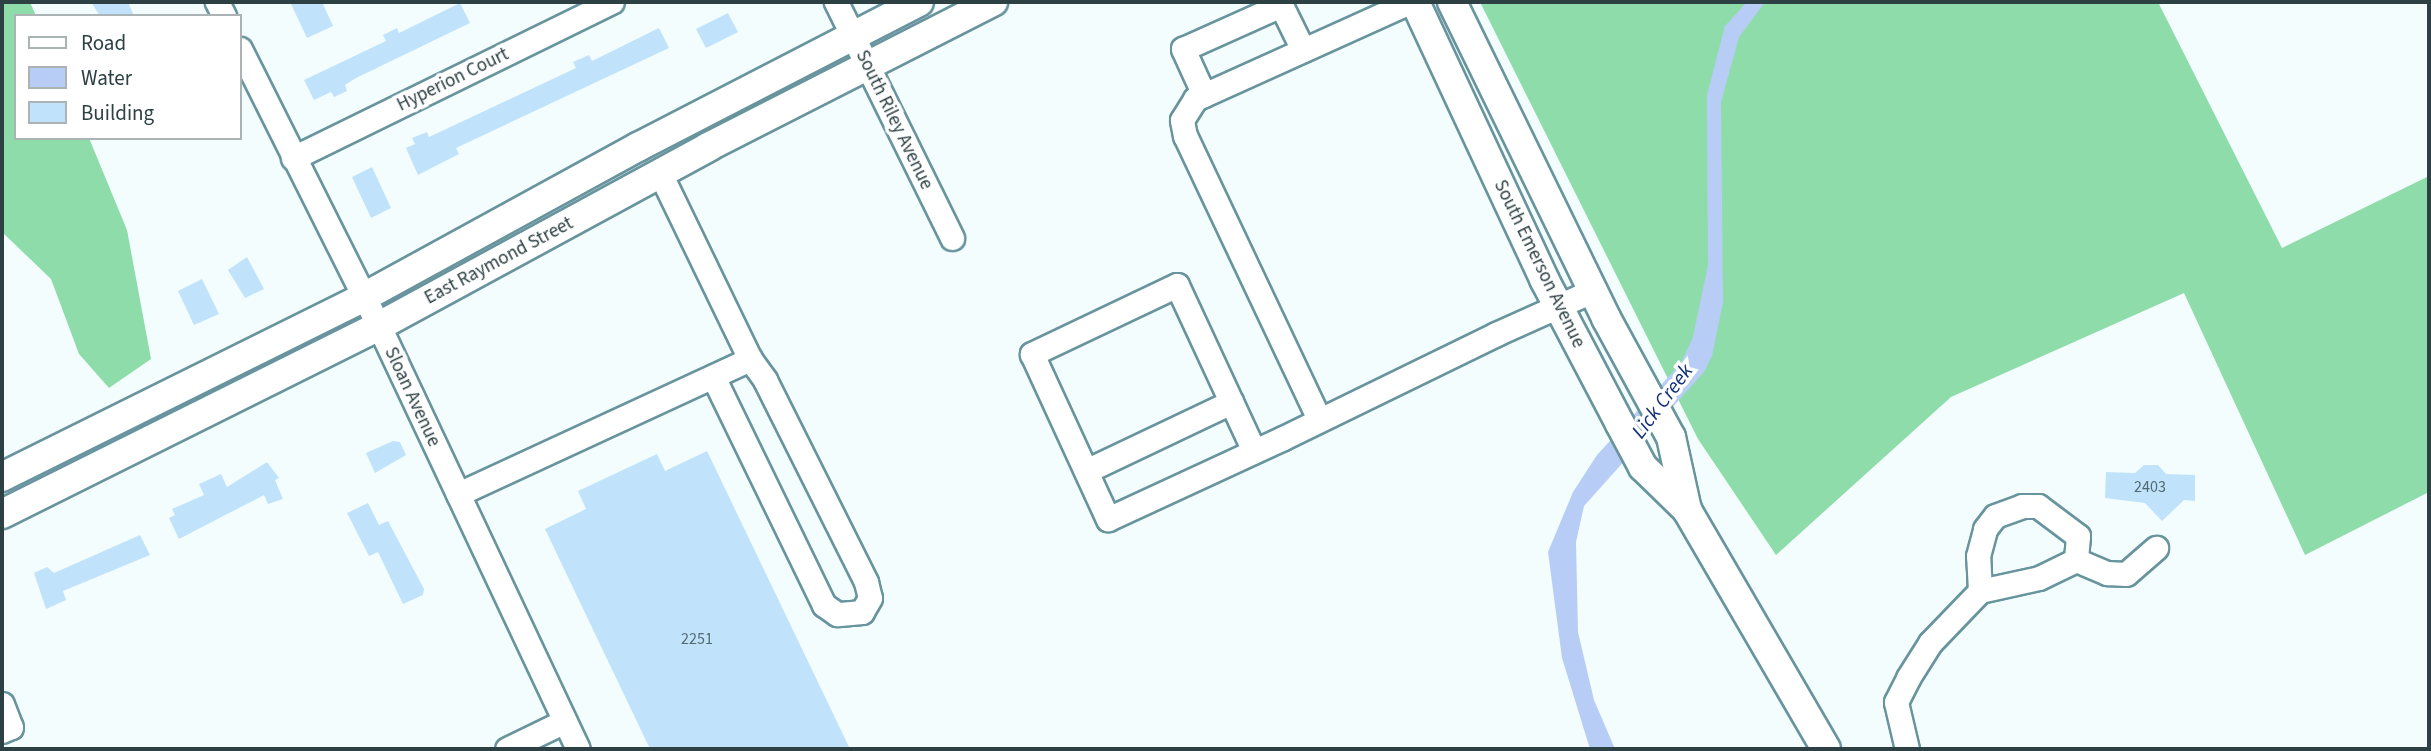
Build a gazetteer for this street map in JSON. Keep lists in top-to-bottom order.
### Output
{
  "streets": {
    "main road": ["East Raymond Street", "South Emerson Avenue"],
    "street": ["Hyperion Court", "South Riley Avenue", "Sloan Avenue"]
  },
  "crossings": [
    ["Hyperion Court", "Sloan Avenue"],
    ["South Riley Avenue", "East Raymond Street"],
    ["East Raymond Street", "Sloan Avenue"]
  ],
  "water": ["Lick Creek"],
  "house_numbers": ["2403", "2251"],
  "legend": ["Road", "Water", "Building"]
}
